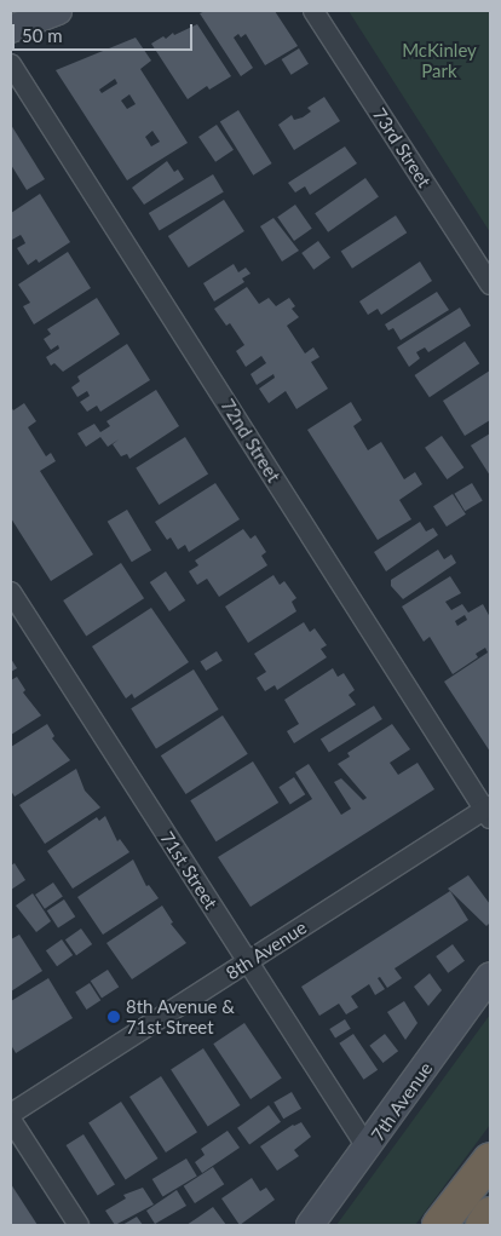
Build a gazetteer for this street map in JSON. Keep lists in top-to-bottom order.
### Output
{
  "streets": {
    "main road": ["7th Avenue"],
    "street": [
      "73rd Street",
      "72nd Street",
      "71st Street",
      "8th Avenue"
    ]
  },
  "crossings": [
    ["72nd Street", "8th Avenue"],
    ["71st Street", "8th Avenue"],
    ["71st Street", "7th Avenue"]
  ],
  "parks": ["McKinley Park"],
  "places": ["8th Avenue & 71st Street"],
  "scale_bar": "50 m"
}
